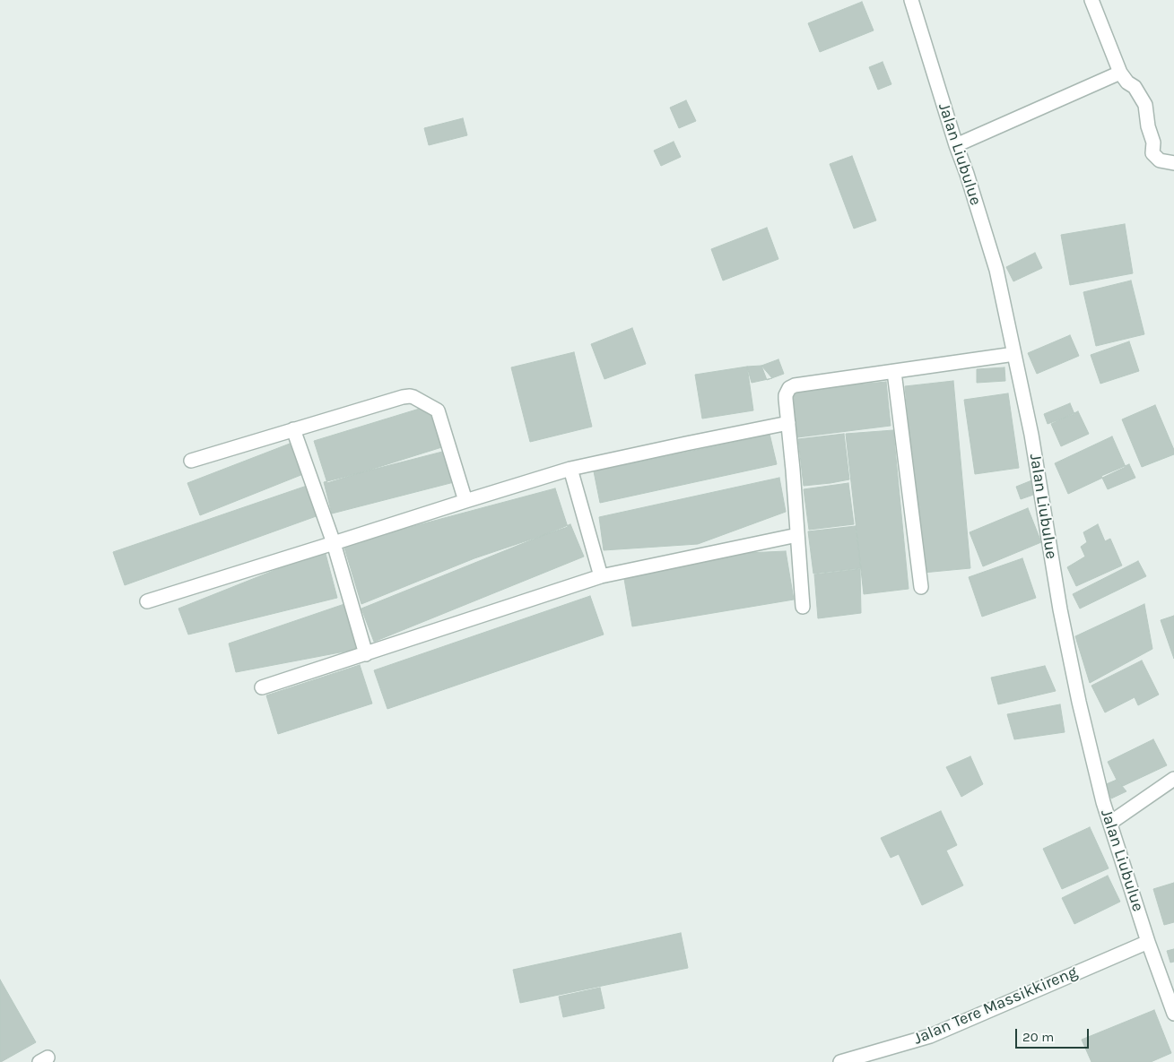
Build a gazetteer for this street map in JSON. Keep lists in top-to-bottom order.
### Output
{
  "streets": {
    "street": ["Jalan Liubulue", "Jalan Tere Massikkireng"]
  },
  "crossings": [
    ["Jalan Liubulue", "Jalan Tere Massikkireng"]
  ],
  "scale_bar": "20 m"
}
